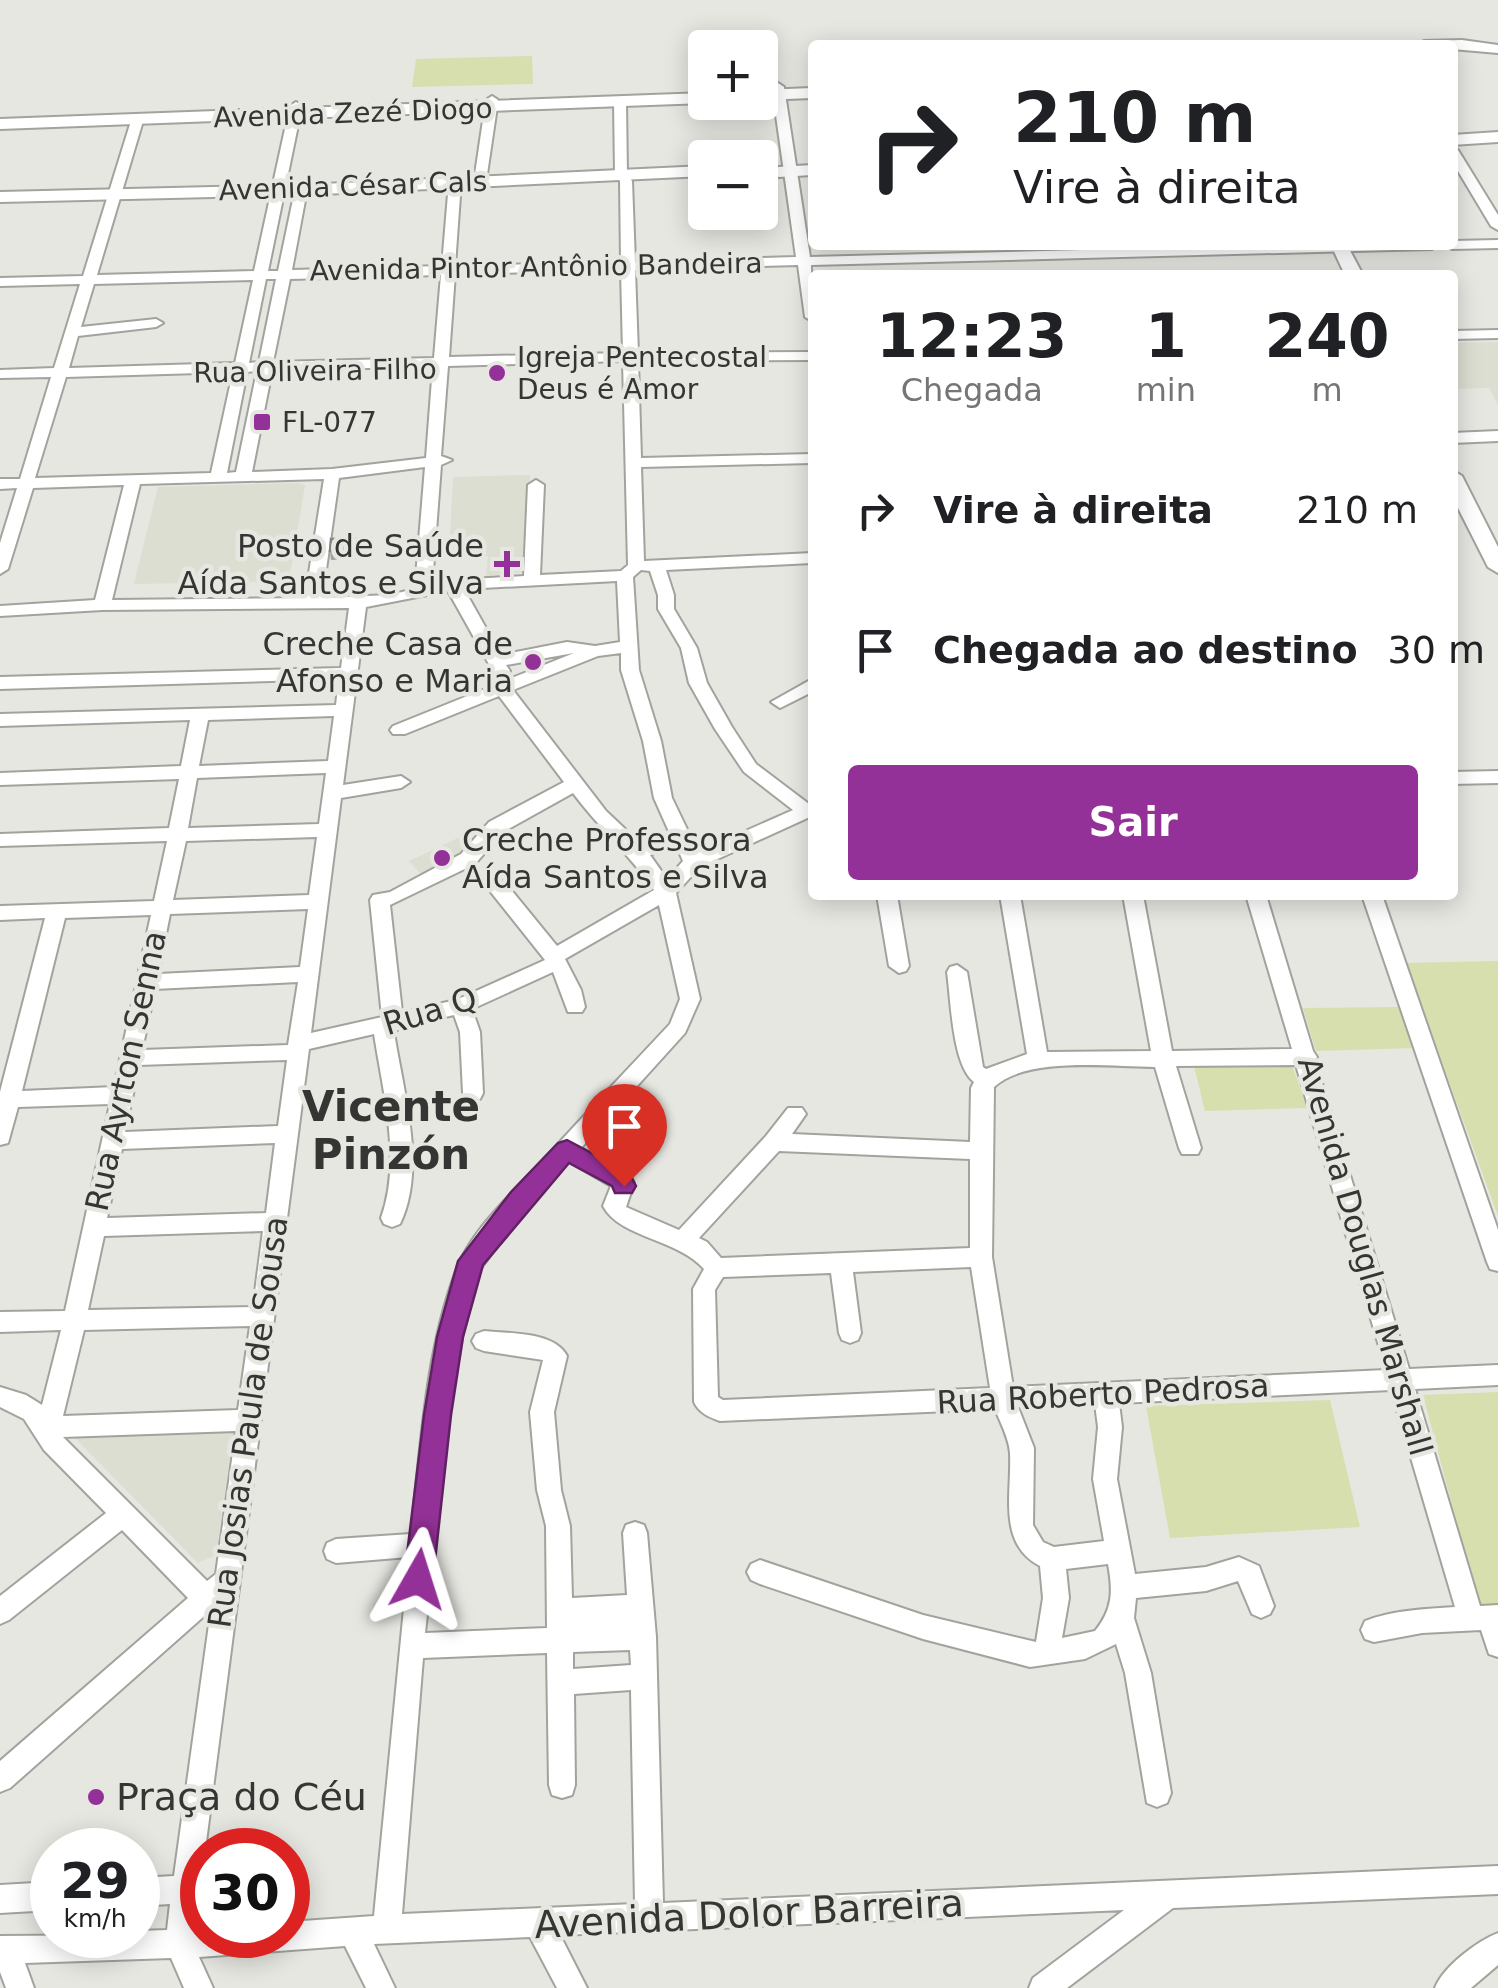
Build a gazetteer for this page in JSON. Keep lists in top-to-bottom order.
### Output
{
  "streets": {
    "main road": ["Avenida Zezé Diogo", "Avenida César Cals"],
    "street": [
      "Avenida Pintor Antônio Bandeira",
      "Rua Oliveira Filho",
      "Rua Q",
      "Rua Ayrton Senna",
      "Avenida Douglas Marshall",
      "Rua Roberto Pedrosa",
      "Rua Josias Paula de Sousa",
      "Avenida Dolor Barreira"
    ]
  },
  "crossings": [
    ["Rua Q", "Rua Ayrton Senna"],
    ["Rua Q", "Rua Josias Paula de Sousa"],
    ["Avenida Douglas Marshall", "Rua Roberto Pedrosa"],
    ["Rua Josias Paula de Sousa", "Avenida Dolor Barreira"]
  ],
  "districts": ["Vicente Pinzón"],
  "places": {
    "other": [
      "Igreja Pentecostal Deus é Amor",
      "Creche Casa de Afonso e Maria",
      "Creche Professora Aída Santos e Silva",
      "Praça do Céu"
    ],
    "transit": ["FL-077"],
    "health": ["Posto de Saúde Aída Santos e Silva"]
  },
  "page": {
    "map_buttons": ["+", "−"],
    "turn": ["210 m", "Vire à direita"],
    "eta": [
      "12:23",
      "Chegada",
      "1",
      "min",
      "240",
      "m"
    ],
    "list": [
      {
        "name": "Vire à direita",
        "value": "210 m"
      },
      {
        "name": "Chegada ao destino",
        "value": "30 m"
      }
    ],
    "buttons": "Sair",
    "speed": "29 km/h",
    "limit": "30"
  }
}
